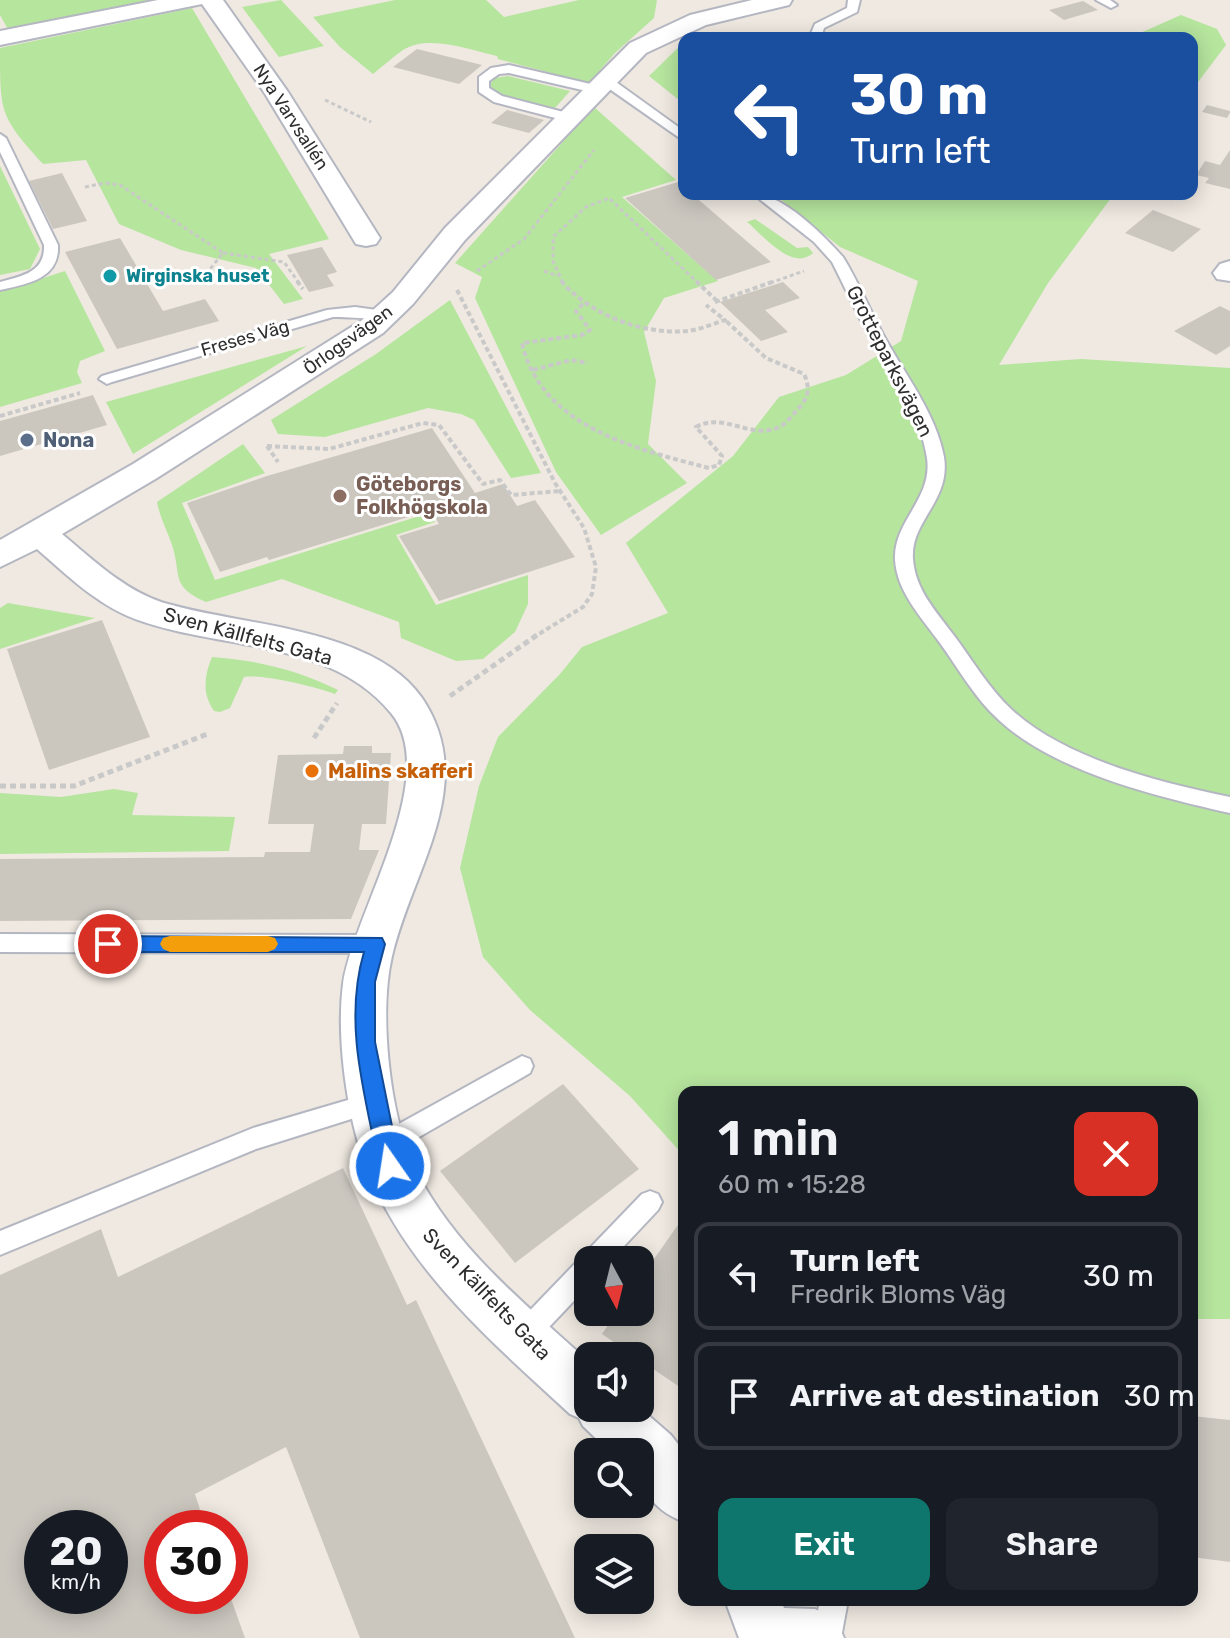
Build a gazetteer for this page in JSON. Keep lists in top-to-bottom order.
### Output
{
  "streets": {
    "street": ["Nya Varvsallén", "Örlogsvägen", "Sven Källfelts Gata"],
    "lane": ["Freses Väg", "Grotteparksvägen"]
  },
  "crossings": [
    ["Freses Väg", "Örlogsvägen"],
    ["Örlogsvägen", "Sven Källfelts Gata"]
  ],
  "places": [
    "Wirginska huset",
    "Nona",
    "Göteborgs Folkhögskola",
    "Malins skafferi"
  ],
  "north": "bottom",
  "page": {
    "turn": ["30 m", "Turn left"],
    "heading": ["1 min", "60 m · 15:28"],
    "list": [
      {
        "name": "Turn left",
        "note": "Fredrik Bloms Väg",
        "value": "30 m"
      },
      {
        "name": "Arrive at destination",
        "value": "30 m"
      }
    ],
    "buttons": ["Exit", "Share"],
    "speed": "20 km/h",
    "limit": "30"
  }
}
